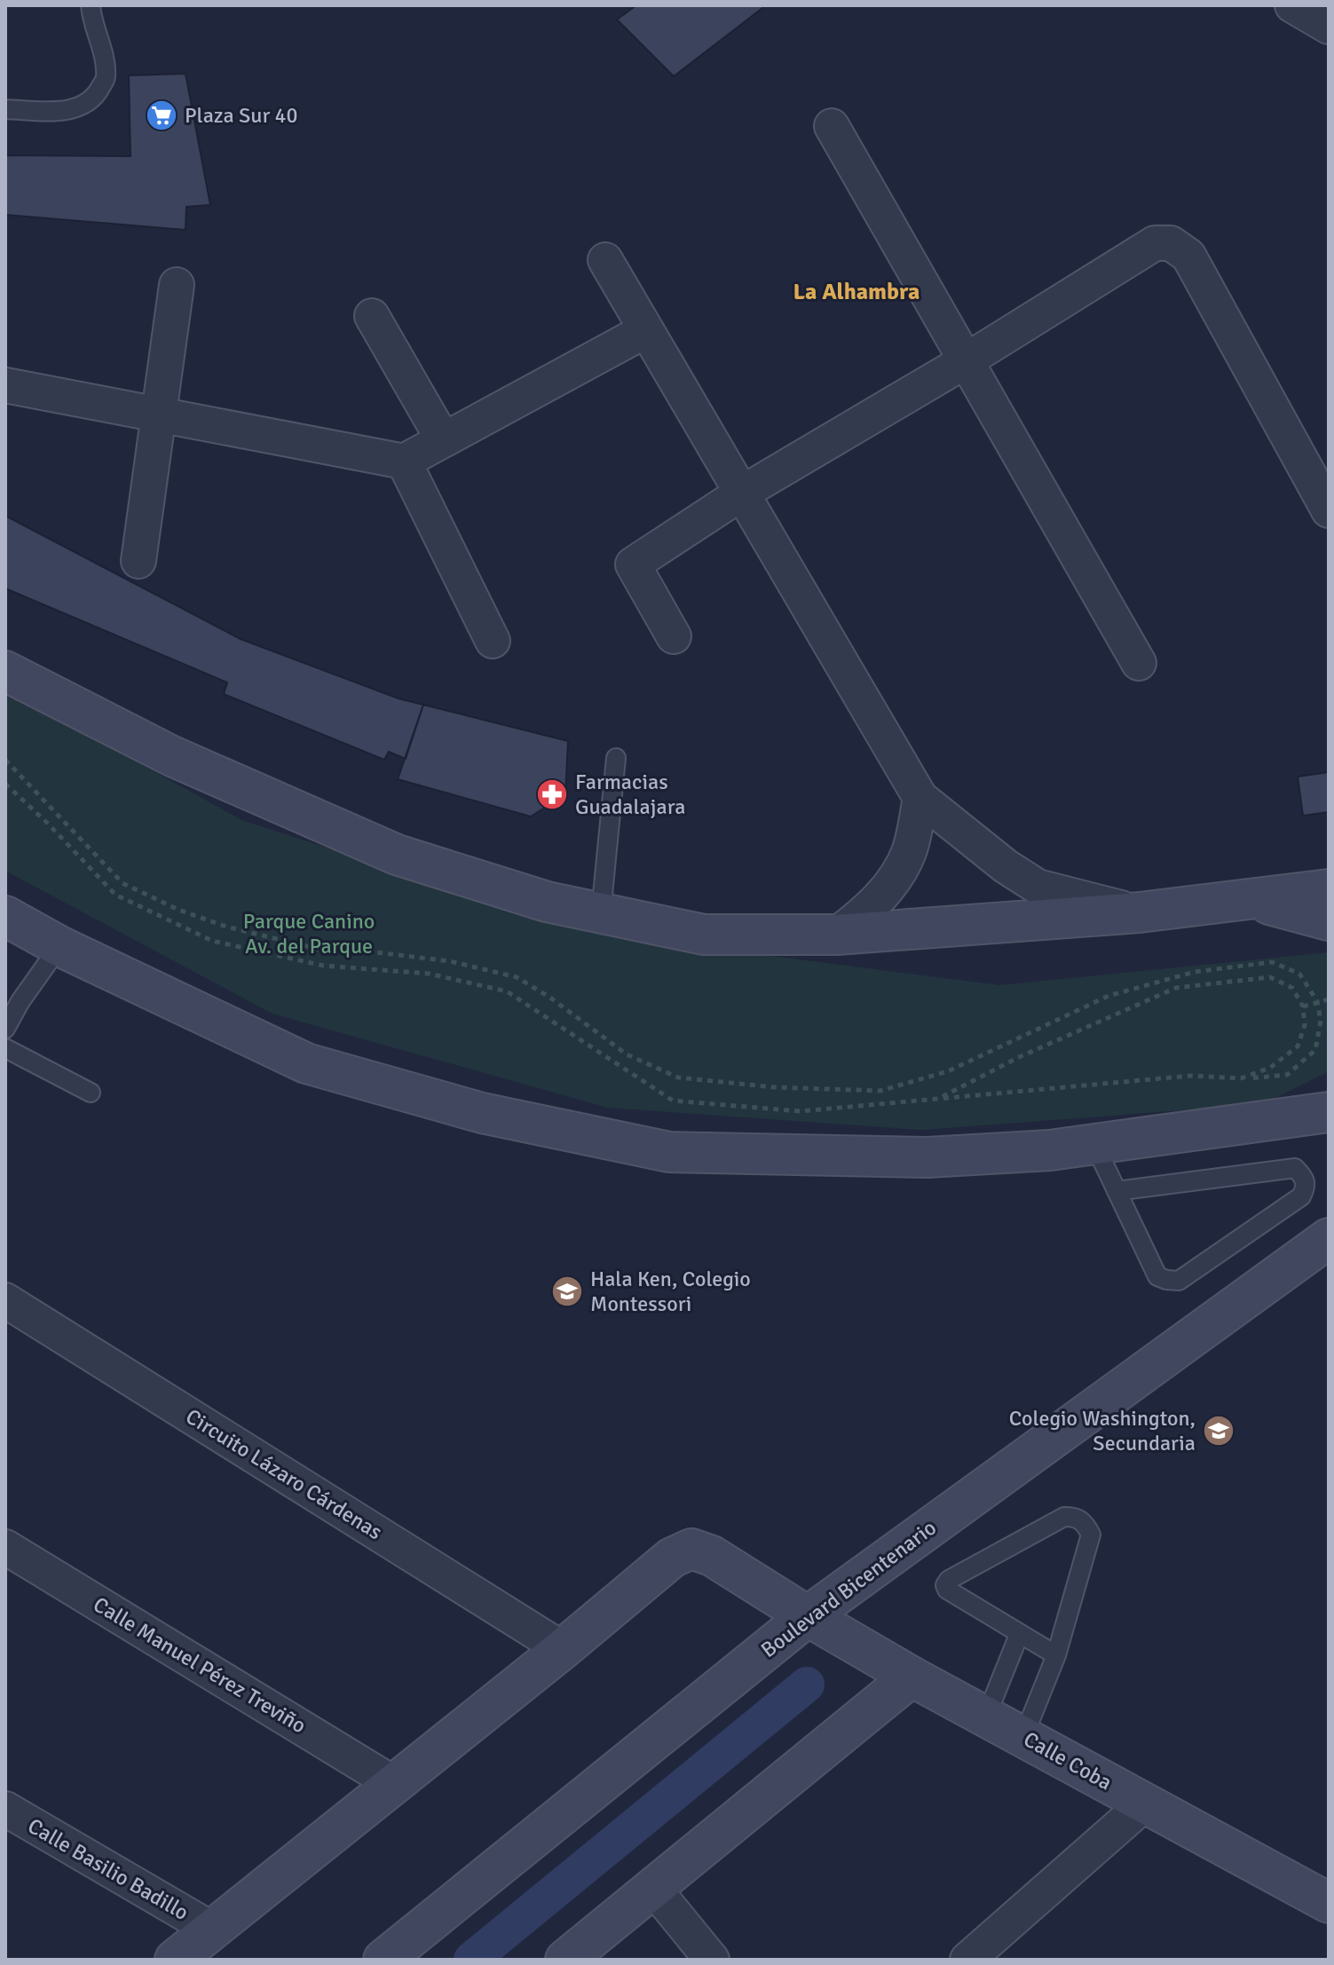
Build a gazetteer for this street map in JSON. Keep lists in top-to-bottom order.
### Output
{
  "streets": {
    "main road": ["Boulevard Bicentenario", "Calle Coba"],
    "street": ["Circuito Lázaro Cárdenas", "Calle Manuel Pérez Treviño", "Calle Basilio Badillo"]
  },
  "crossings": [
    ["Boulevard Bicentenario", "Calle Coba"]
  ],
  "districts": ["La Alhambra"],
  "parks": ["Parque Canino Av. del Parque"],
  "places": {
    "supermarket": ["Plaza Sur 40"],
    "pharmacy": ["Farmacias Guadalajara"],
    "school or university": ["Hala Ken, Colegio Montessori", "Colegio Washington, Secundaria"]
  }
}
